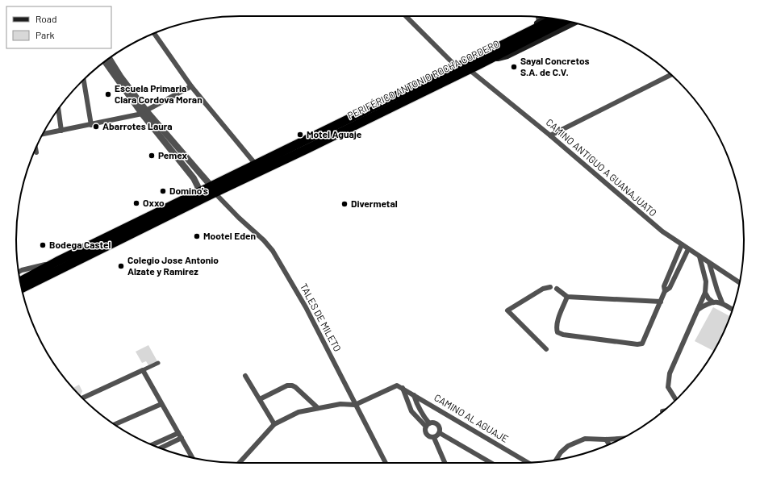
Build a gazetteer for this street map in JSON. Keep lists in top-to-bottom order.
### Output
{
  "streets": {
    "highway": ["PERIFÉRICO ANTONIO ROCHA CORDERO"],
    "street": ["CAMINO ANTIGUO A GUANAJUATO", "TALES DE MILETO", "CAMINO AL AGUAJE"]
  },
  "crossings": [
    ["PERIFÉRICO ANTONIO ROCHA CORDERO", "CAMINO ANTIGUO A GUANAJUATO"],
    ["PERIFÉRICO ANTONIO ROCHA CORDERO", "TALES DE MILETO"],
    ["TALES DE MILETO", "CAMINO AL AGUAJE"]
  ],
  "places": [
    "Sayal Concretos S.A. de C.V.",
    "Escuela Primaria Clara Cordova Moran",
    "Abarrotes Laura",
    "Motel Aguaje",
    "Pemex",
    "Domino's",
    "Oxxo",
    "Divermetal",
    "Mootel Eden",
    "Bodega Castel",
    "Colegio Jose Antonio Alzate y Ramirez"
  ],
  "legend": ["Road", "Park"]
}
